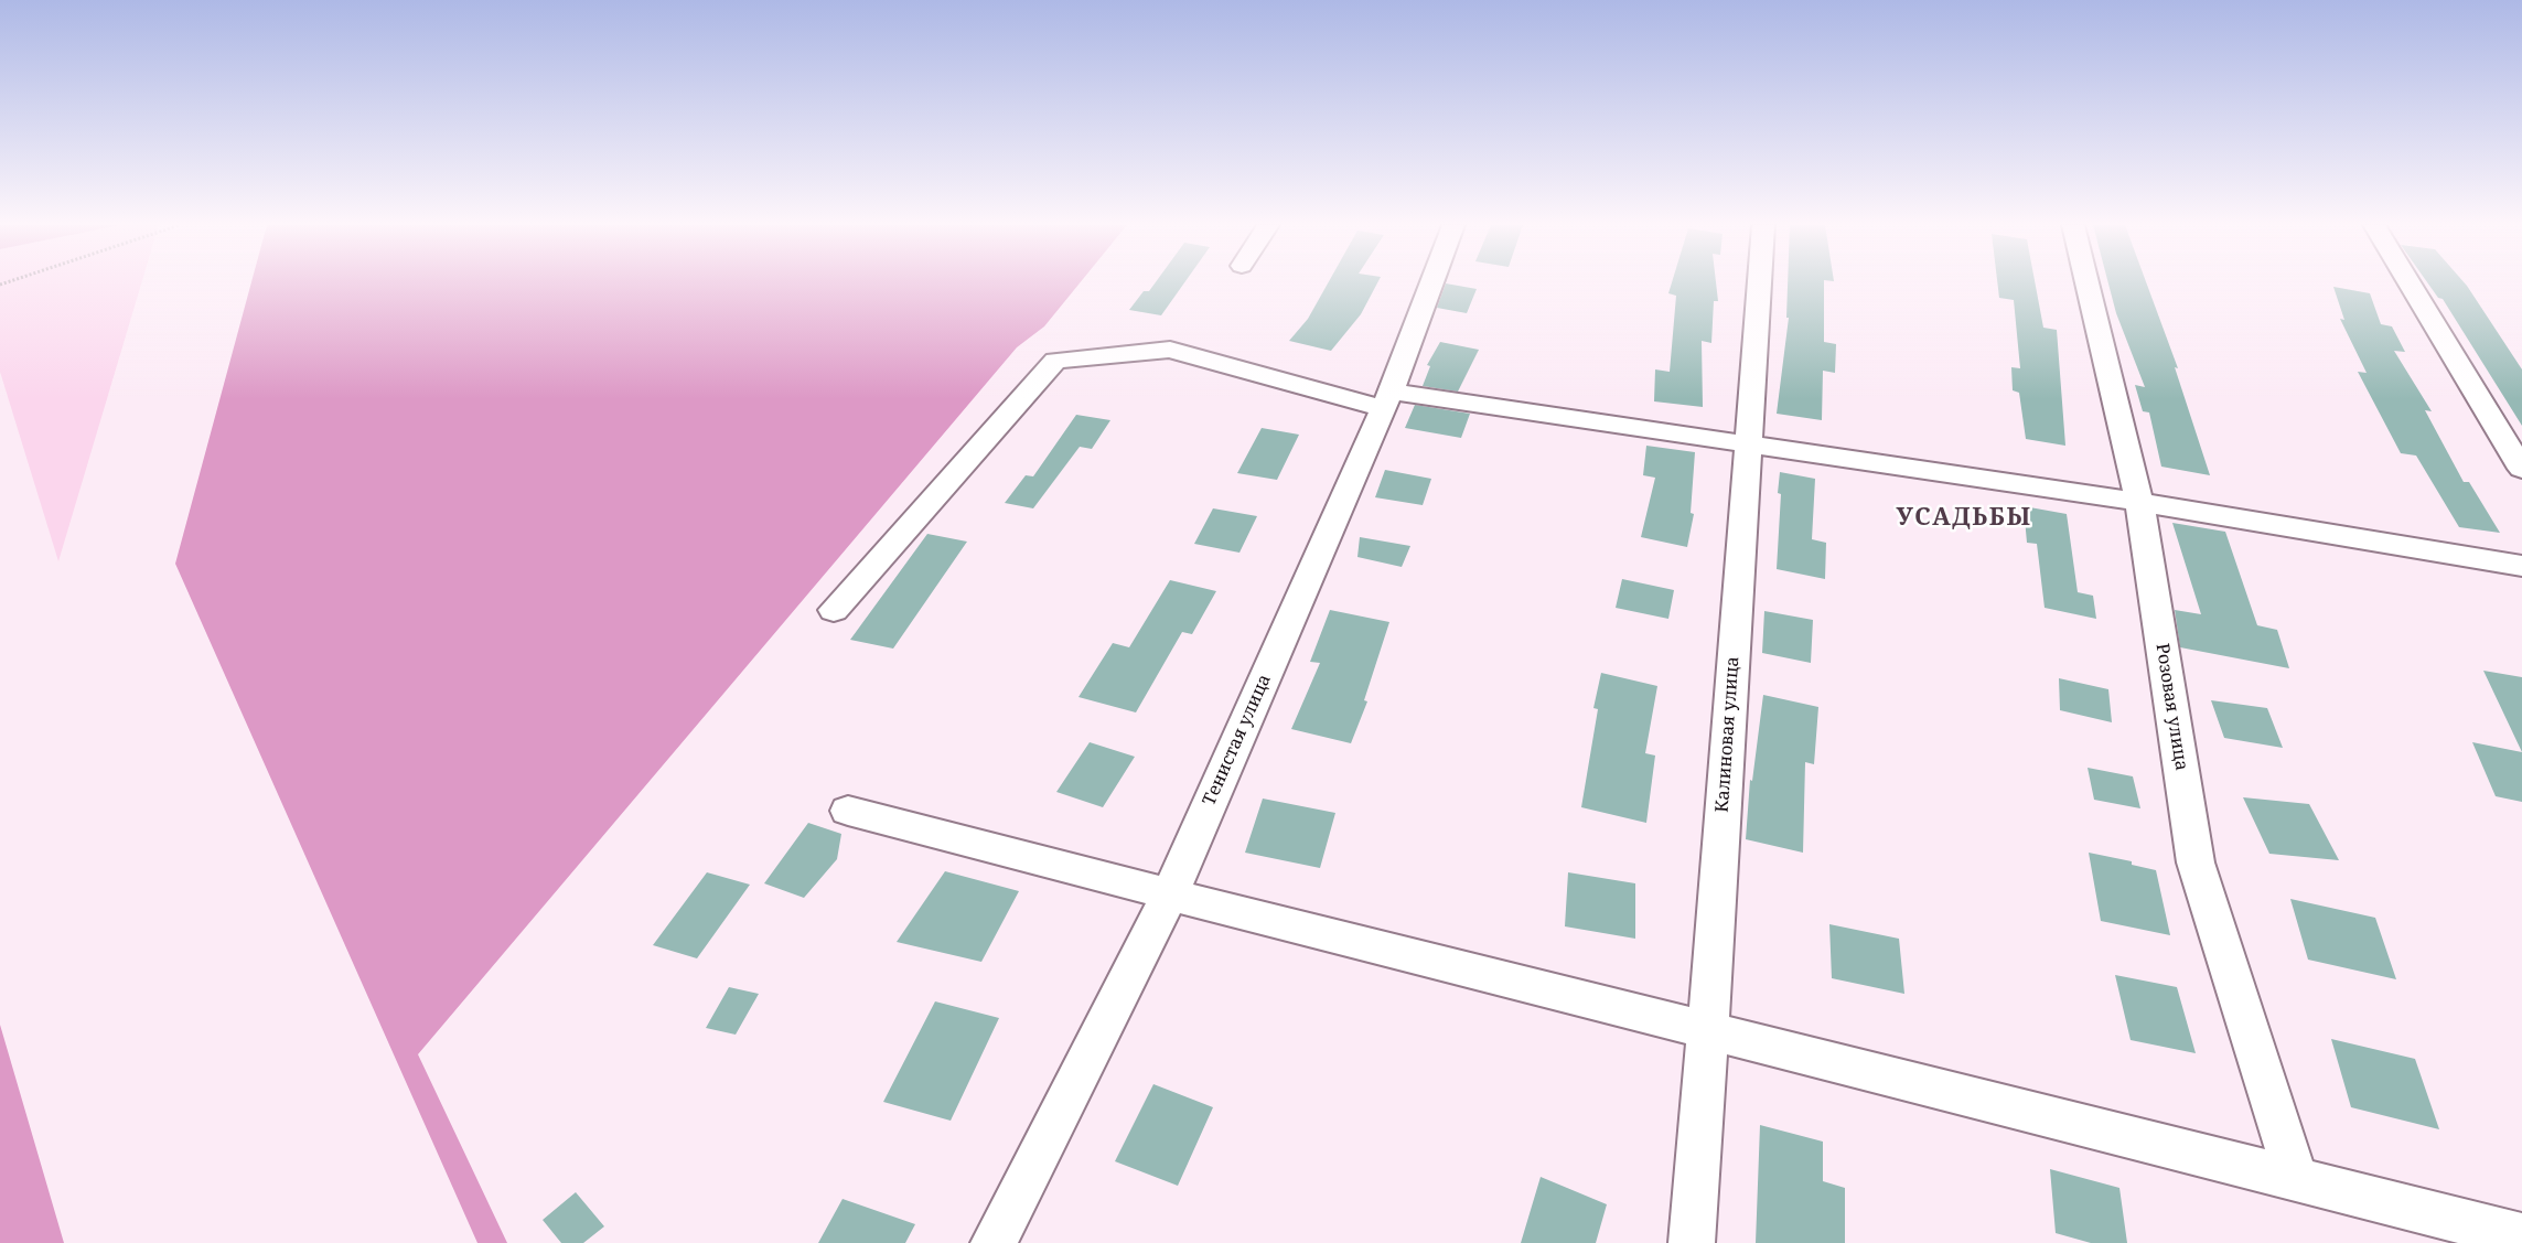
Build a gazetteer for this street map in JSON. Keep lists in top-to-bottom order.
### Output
{
  "streets": {
    "street": ["Розовая улица", "Калиновая улица", "Тенистая улица"]
  },
  "districts": ["УСАДЬБЫ"]
}
